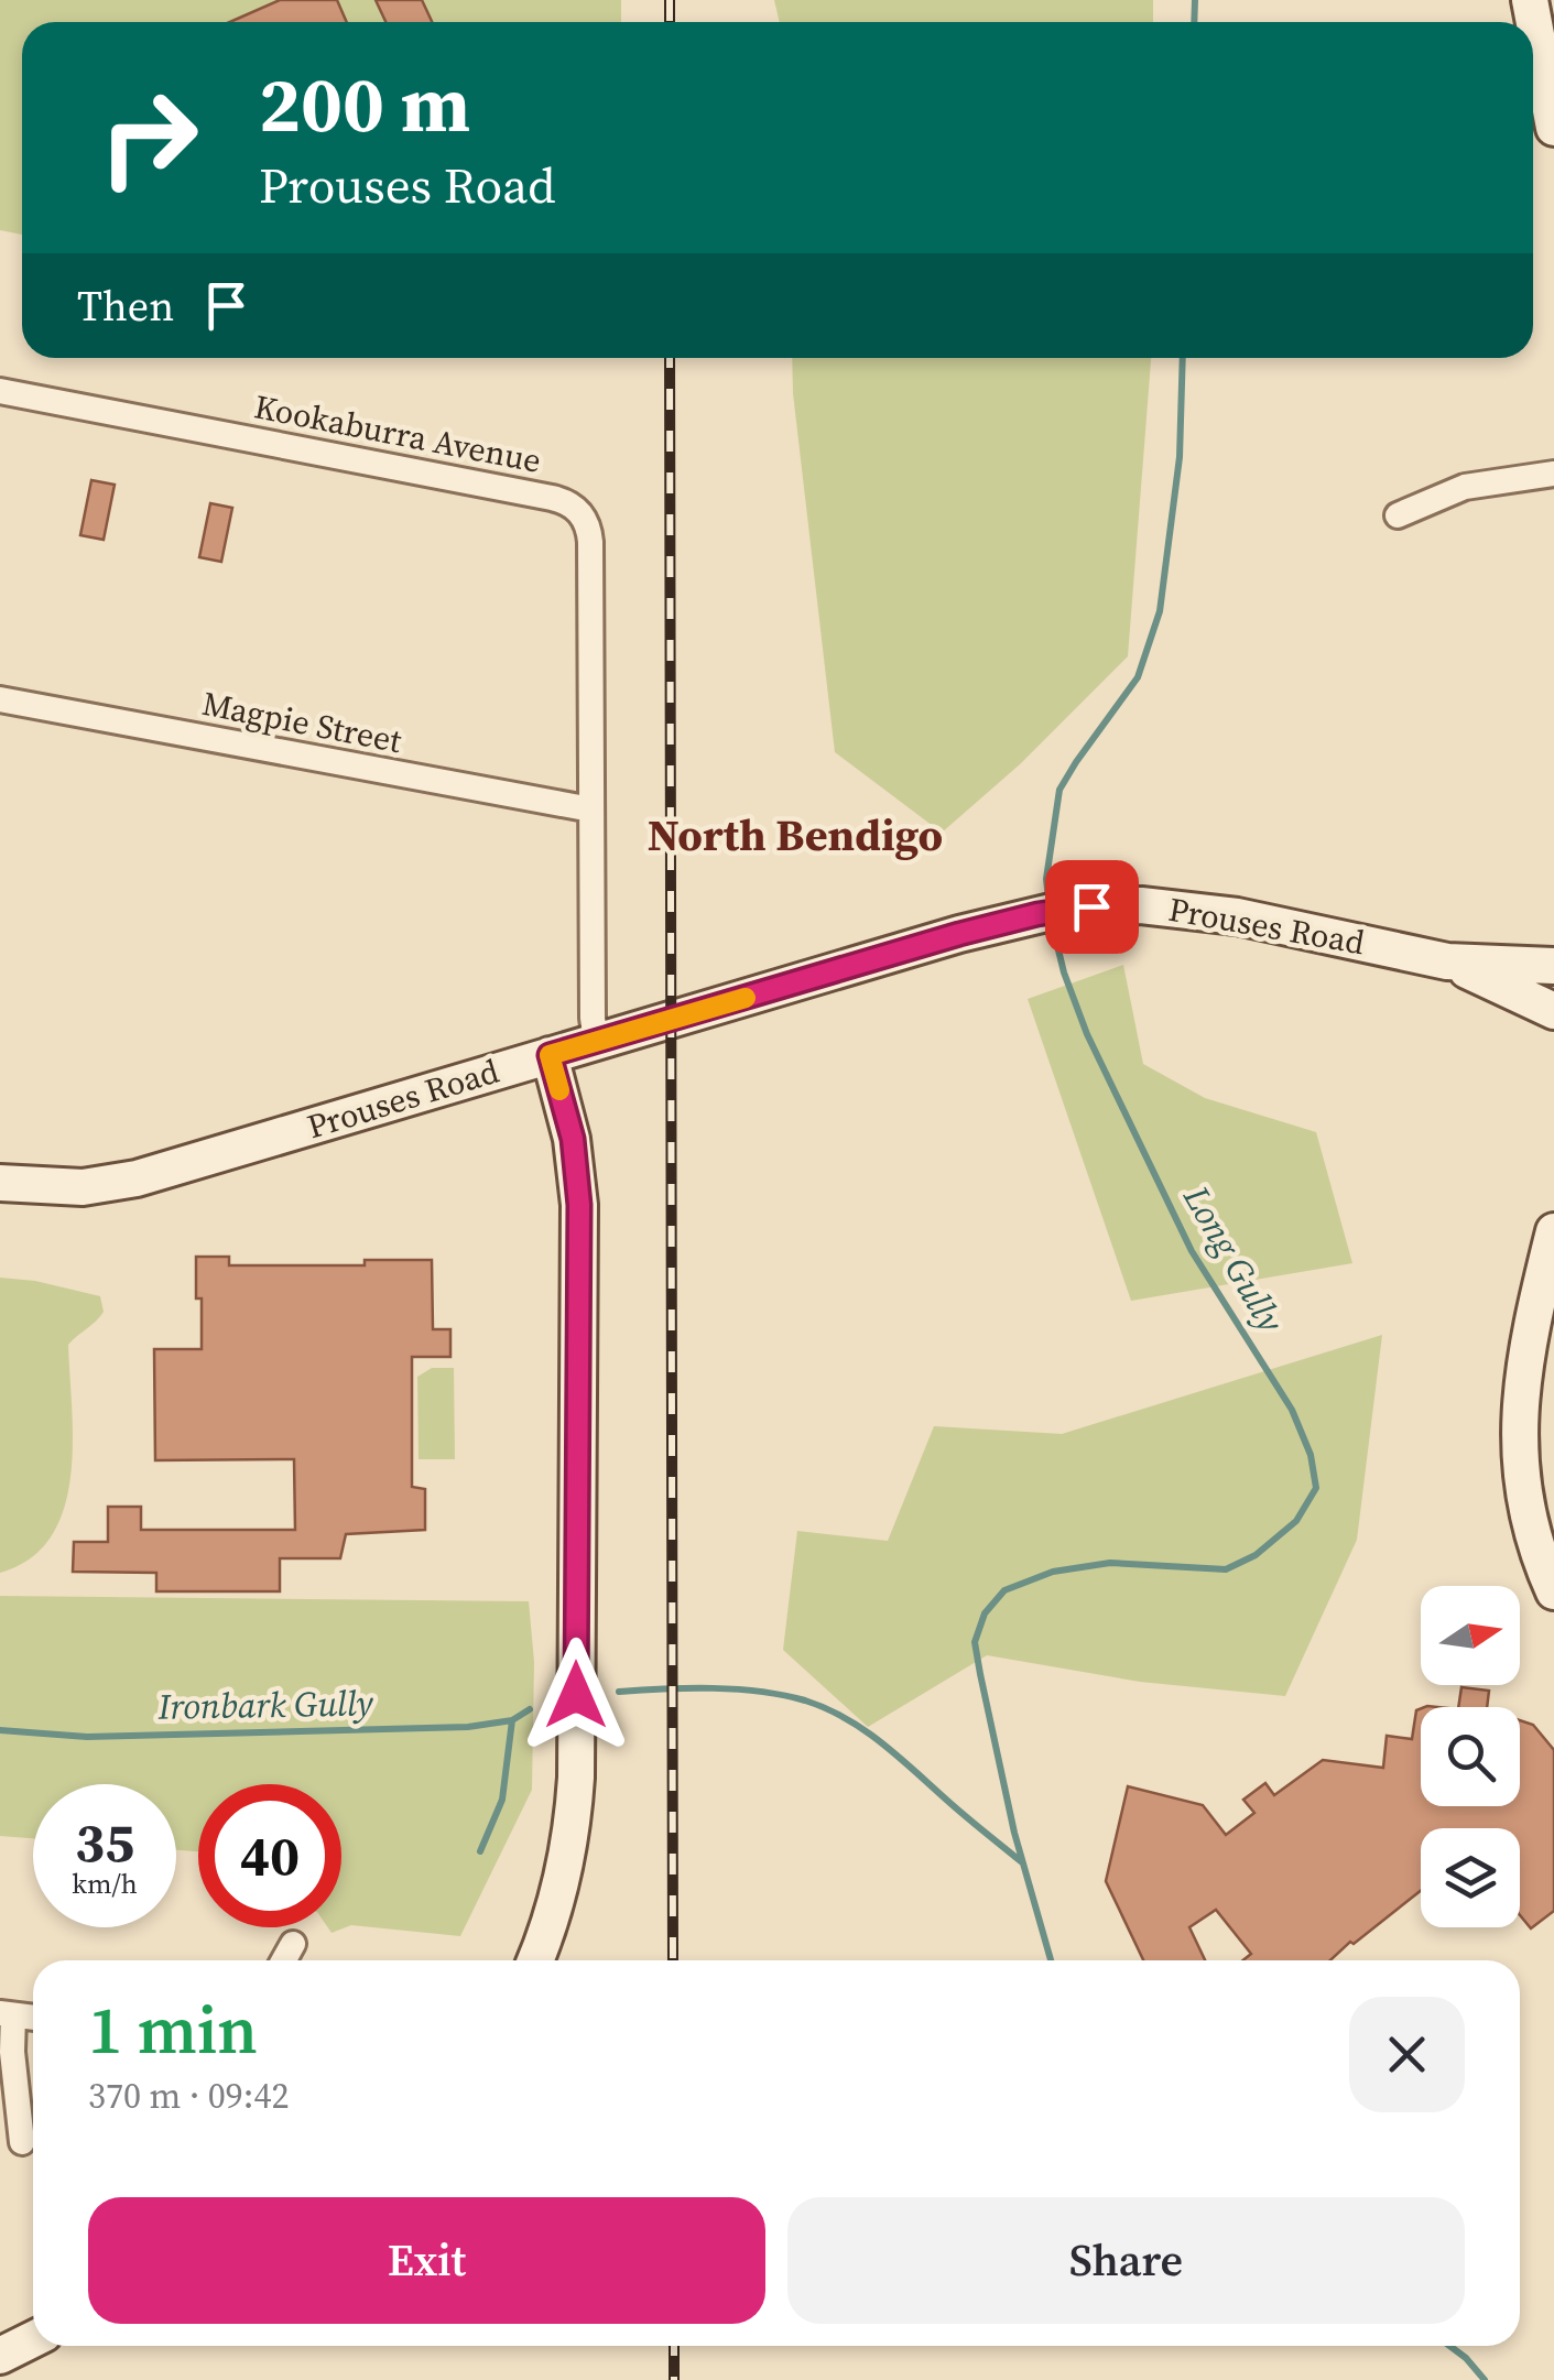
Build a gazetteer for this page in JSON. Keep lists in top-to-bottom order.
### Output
{
  "streets": {
    "street": ["Kookaburra Avenue", "Magpie Street", "Prouses Road"]
  },
  "crossings": [
    ["Kookaburra Avenue", "Magpie Street"],
    ["Kookaburra Avenue", "Prouses Road"]
  ],
  "districts": ["North Bendigo"],
  "water": ["Long Gully", "Ironbark Gully"],
  "north": "right",
  "page": {
    "turn": ["200 m", "Prouses Road"],
    "then": "Then",
    "speed": "35 km/h",
    "limit": "40",
    "heading": ["1 min", "370 m · 09:42"],
    "buttons": ["Exit", "Share"]
  }
}
